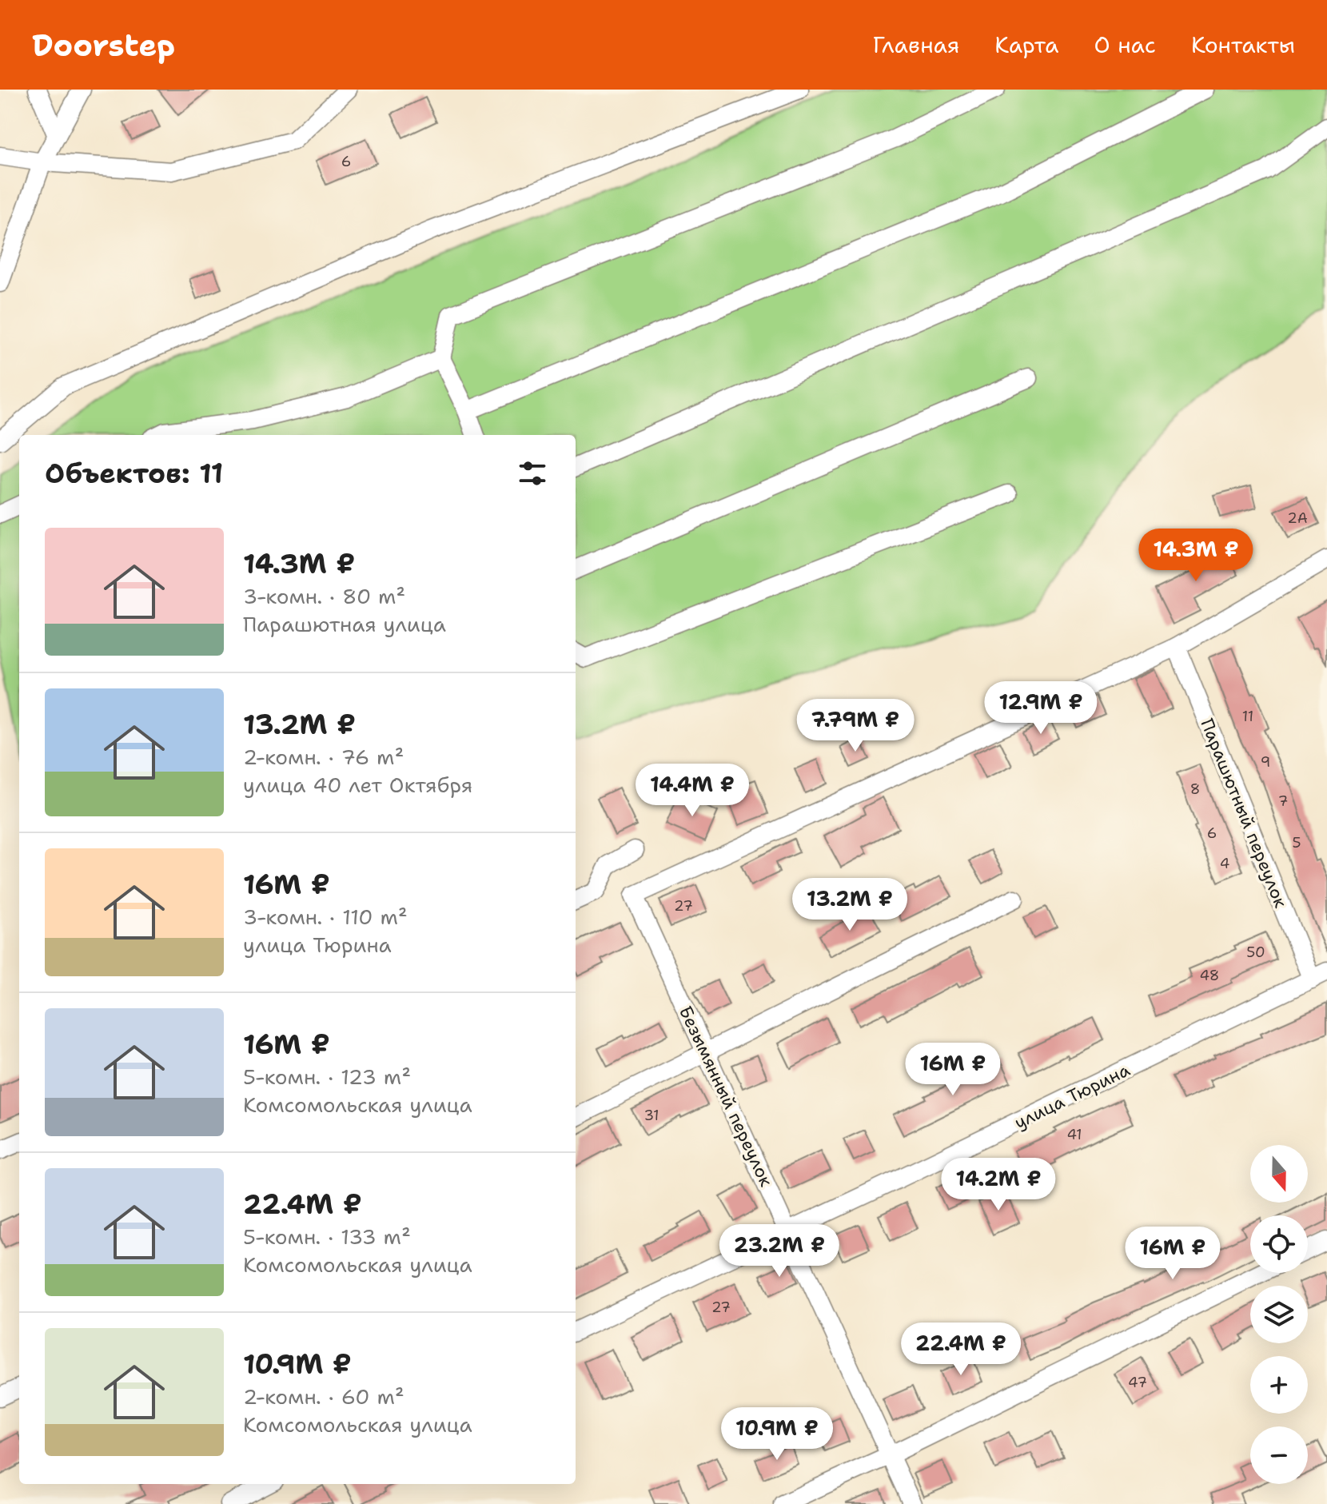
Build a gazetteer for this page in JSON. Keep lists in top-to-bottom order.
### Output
{
  "streets": {
    "street": ["Парашютный переулок", "Безымянный переулок", "улица Тюрина"]
  },
  "crossings": [
    ["Парашютный переулок", "Безымянный переулок"],
    ["Парашютный переулок", "улица Тюрина"],
    ["Безымянный переулок", "улица Тюрина"]
  ],
  "house_numbers": [
    "6",
    "2А",
    "11",
    "9",
    "8",
    "7",
    "6",
    "5",
    "4",
    "27",
    "50",
    "48",
    "31",
    "41",
    "27",
    "47"
  ],
  "north": "bottom",
  "page": {
    "header": "Doorstep",
    "nav": [
      "Главная",
      "Карта",
      "О нас",
      "Контакты"
    ],
    "heading": "Объектов: 11",
    "list": [
      {
        "name": "14.3M ₽",
        "note": "3-комн. · 80 m² · Парашютная улица"
      },
      {
        "name": "13.2M ₽",
        "note": "2-комн. · 76 m² · улица 40 лет Октября"
      },
      {
        "name": "16M ₽",
        "note": "3-комн. · 110 m² · улица Тюрина"
      },
      {
        "name": "16M ₽",
        "note": "5-комн. · 123 m² · Комсомольская улица"
      },
      {
        "name": "22.4M ₽",
        "note": "5-комн. · 133 m² · Комсомольская улица"
      },
      {
        "name": "10.9M ₽",
        "note": "2-комн. · 60 m² · Комсомольская улица"
      }
    ],
    "price": [
      "14.3M ₽",
      "12.9M ₽",
      "7.79M ₽",
      "14.4M ₽",
      "13.2M ₽",
      "16M ₽",
      "14.2M ₽",
      "23.2M ₽",
      "16M ₽",
      "22.4M ₽",
      "10.9M ₽"
    ],
    "map_buttons": ["+", "−"]
  }
}
